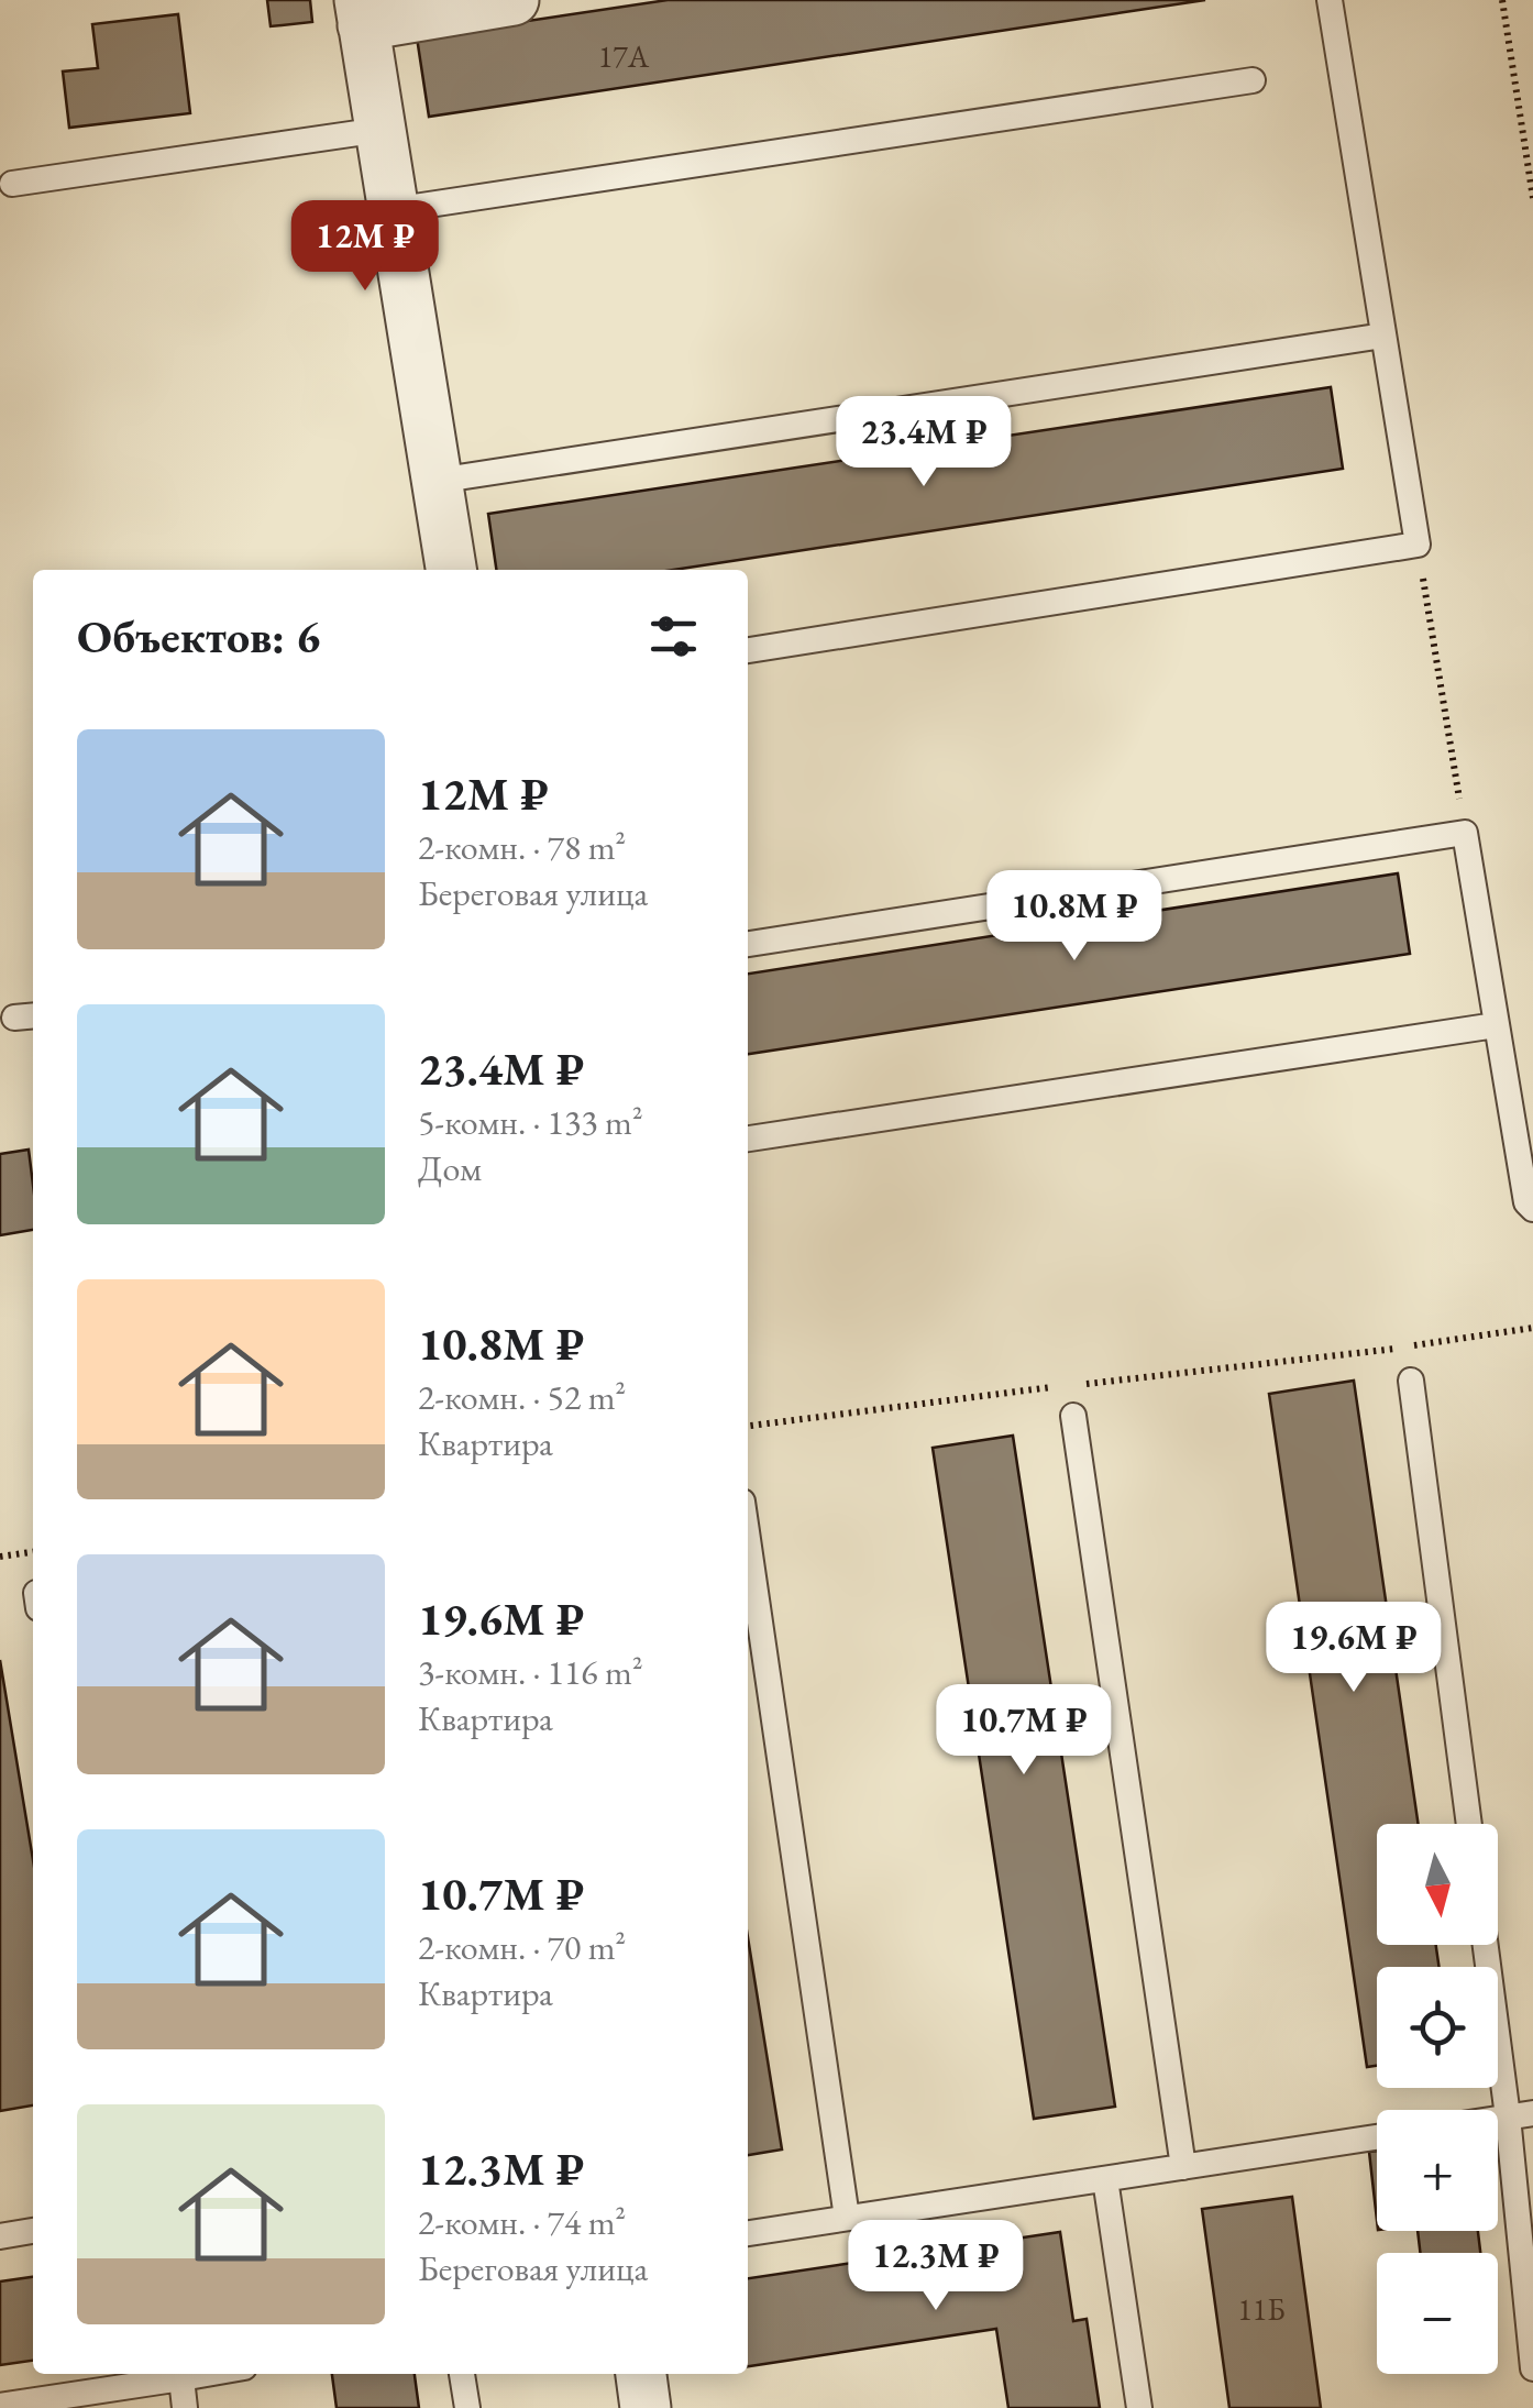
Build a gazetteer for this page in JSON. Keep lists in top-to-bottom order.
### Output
{
  "house_numbers": ["17А", "11Б"],
  "north": "bottom",
  "page": {
    "price": [
      "12M ₽",
      "23.4M ₽",
      "10.8M ₽",
      "19.6M ₽",
      "10.7M ₽",
      "12.3M ₽"
    ],
    "heading": "Объектов: 6",
    "list": [
      {
        "name": "12M ₽",
        "note": "2-комн. · 78 m² · Береговая улица"
      },
      {
        "name": "23.4M ₽",
        "note": "5-комн. · 133 m² · Дом"
      },
      {
        "name": "10.8M ₽",
        "note": "2-комн. · 52 m² · Квартира"
      },
      {
        "name": "19.6M ₽",
        "note": "3-комн. · 116 m² · Квартира"
      },
      {
        "name": "10.7M ₽",
        "note": "2-комн. · 70 m² · Квартира"
      },
      {
        "name": "12.3M ₽",
        "note": "2-комн. · 74 m² · Береговая улица"
      }
    ],
    "map_buttons": ["+", "−"]
  }
}
